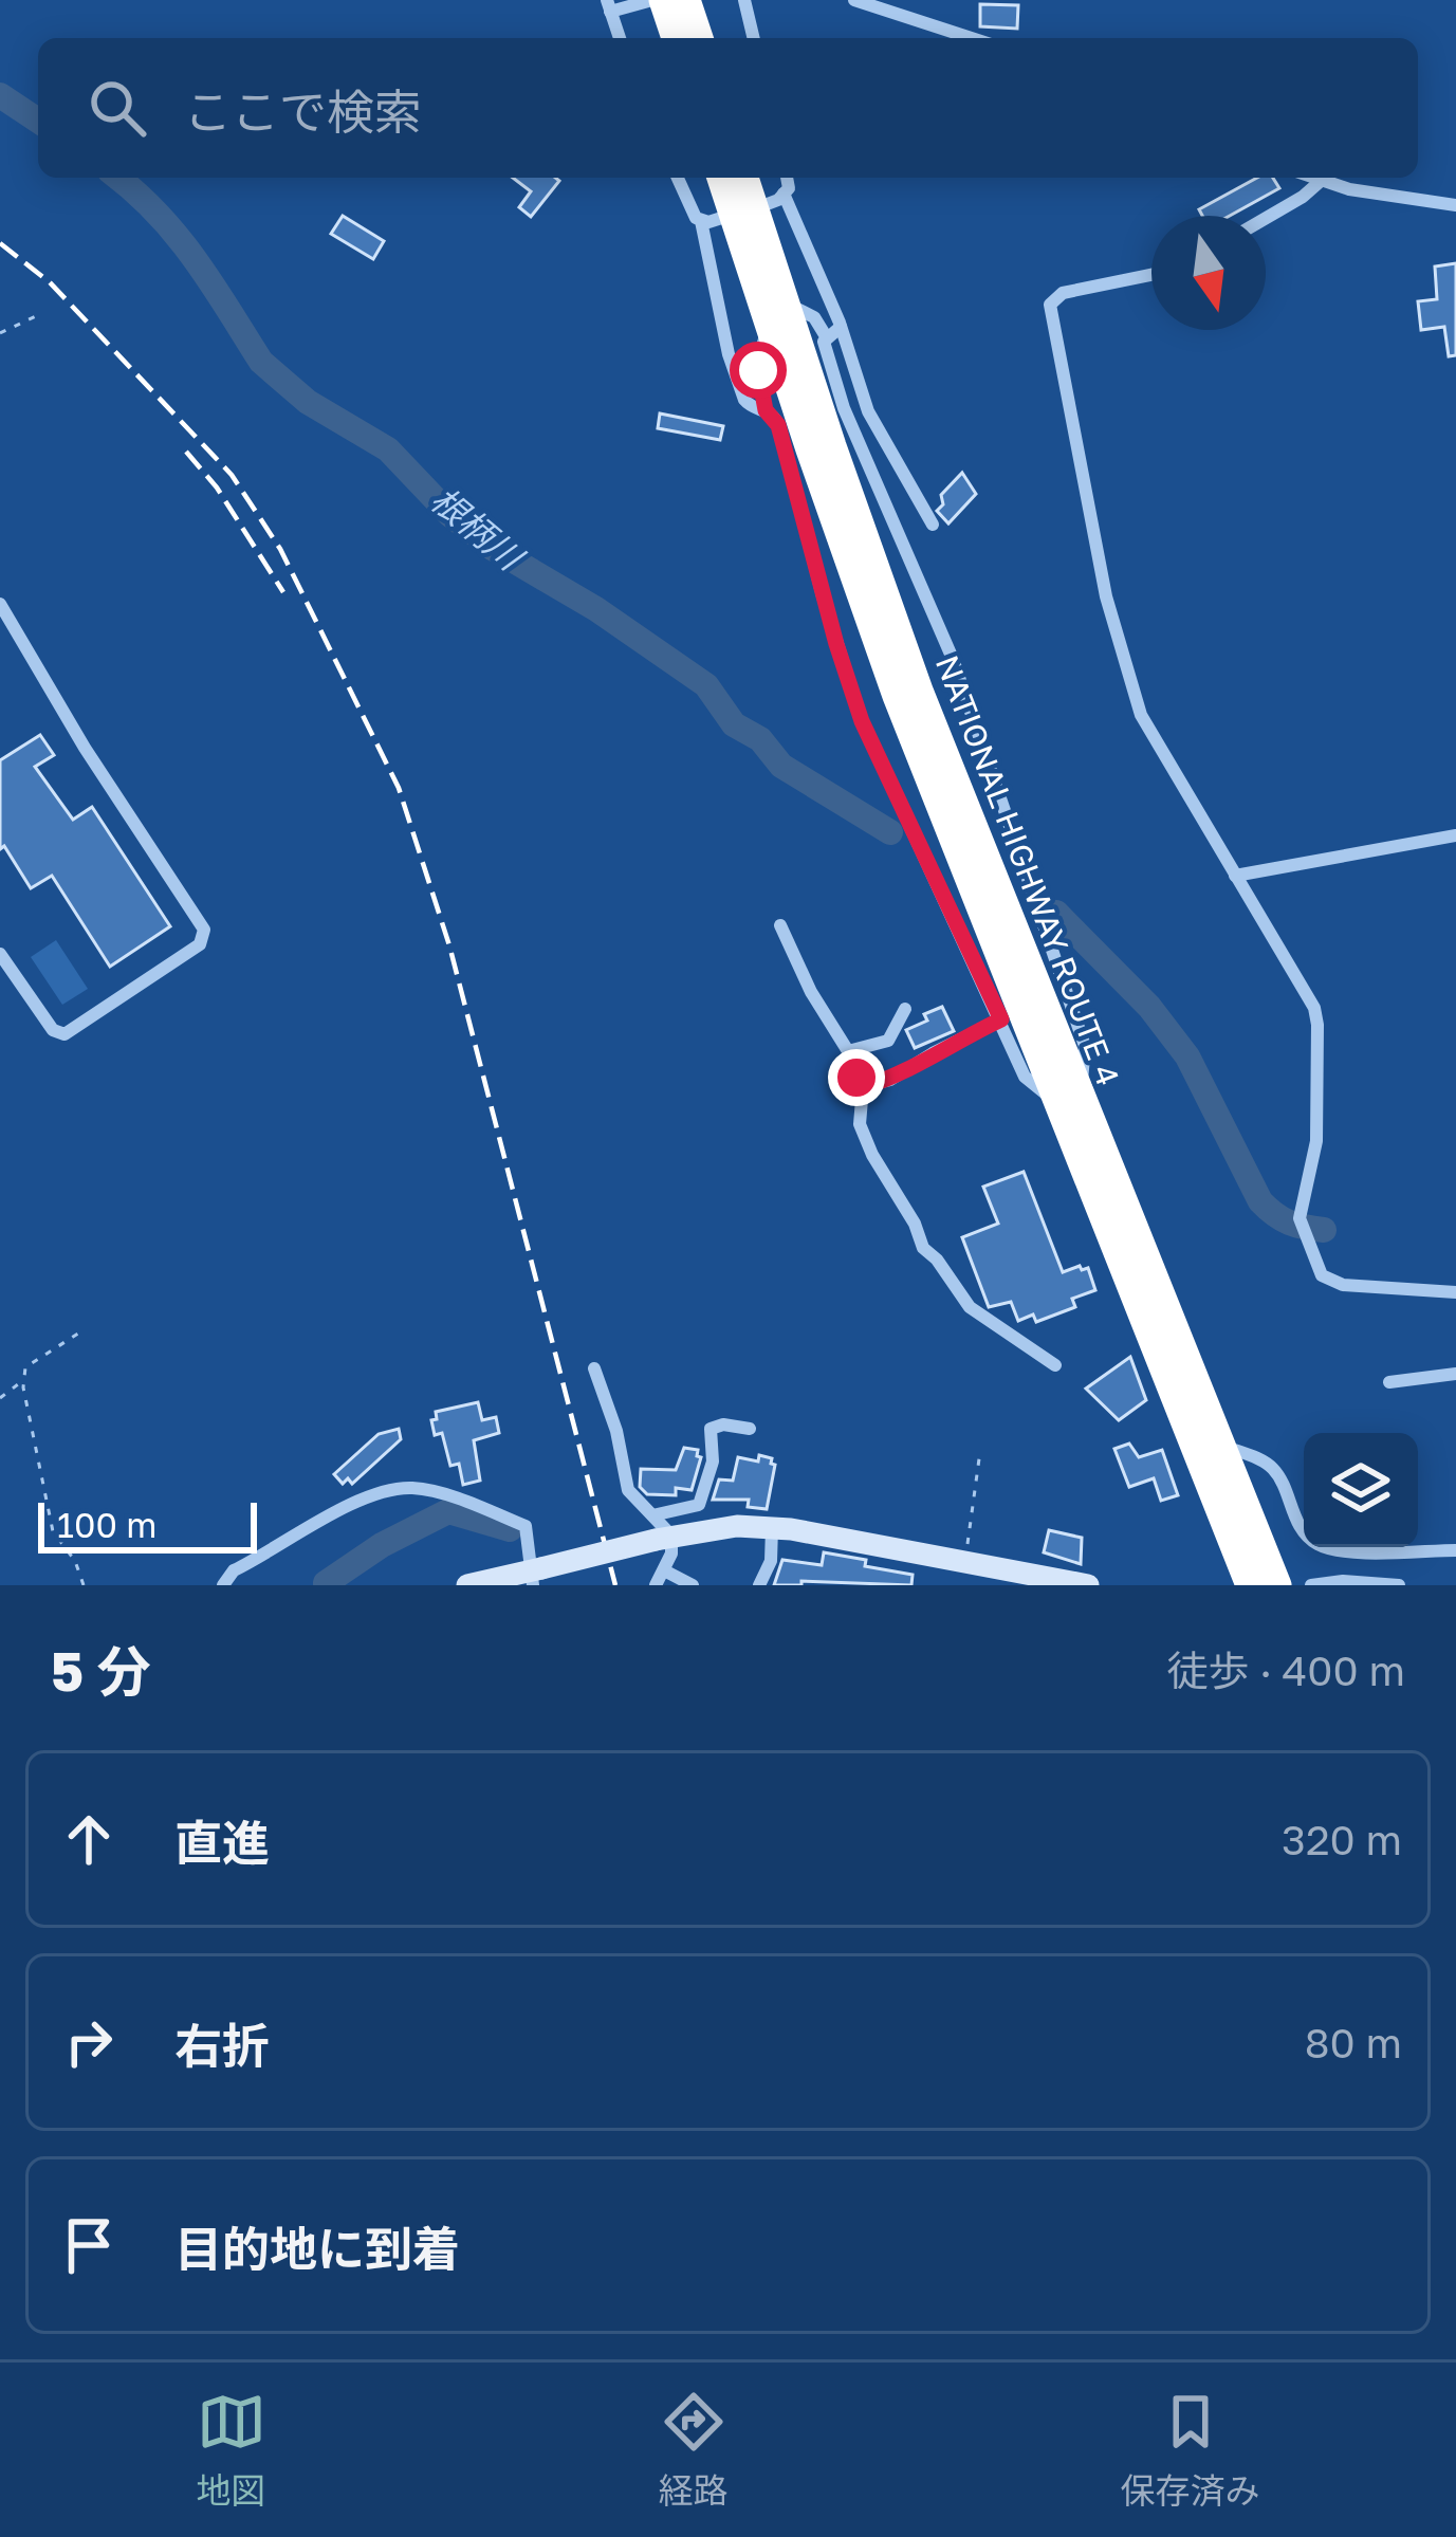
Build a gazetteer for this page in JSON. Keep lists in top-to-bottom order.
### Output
{
  "streets": {
    "highway": ["NATIONAL HIGHWAY ROUTE 4"]
  },
  "water": ["根柄川"],
  "scale_bar": "100 m",
  "north": "bottom",
  "page": {
    "search": "ここで検索",
    "scale": "100 m",
    "heading": ["5 分", "徒歩 · 400 m"],
    "list": [
      ["直進", "320 m"],
      ["右折", "80 m"],
      "目的地に到着"
    ],
    "nav": ["地図", "経路", "保存済み"]
  }
}
